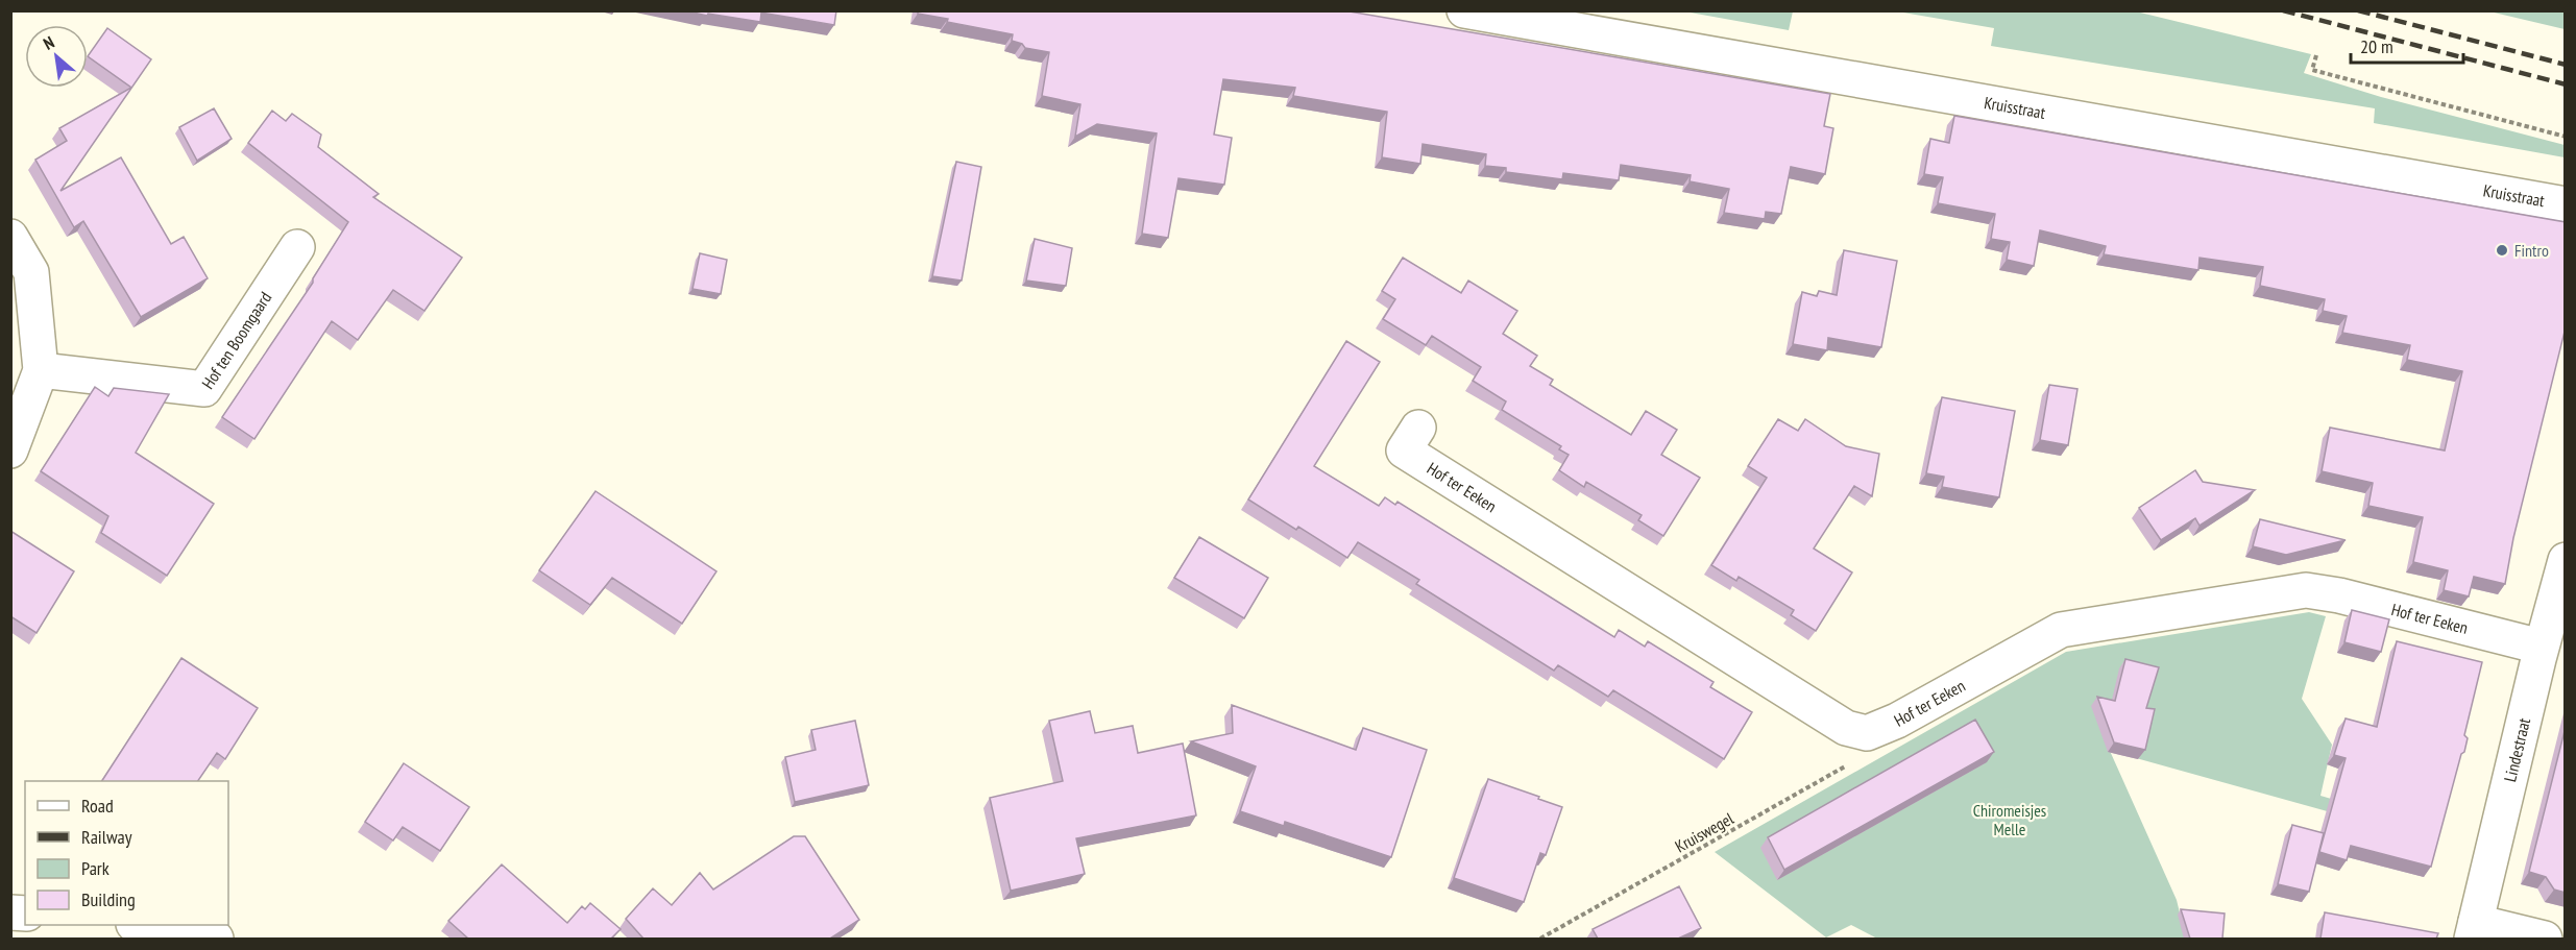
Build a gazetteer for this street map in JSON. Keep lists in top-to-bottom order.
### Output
{
  "streets": {
    "street": [
      "Kruisstraat",
      "Hof ten Boomgaard",
      "Hof ter Eeken",
      "Lindestraat"
    ],
    "path": ["Kruiswegel"]
  },
  "crossings": [
    ["Hof ter Eeken", "Lindestraat"],
    ["Hof ter Eeken", "Kruiswegel"]
  ],
  "parks": ["Chiromeisjes Melle"],
  "places": ["Fintro"],
  "legend": [
    "Road",
    "Railway",
    "Park",
    "Building"
  ],
  "scale_bar": "20 m",
  "north": "top left"
}
